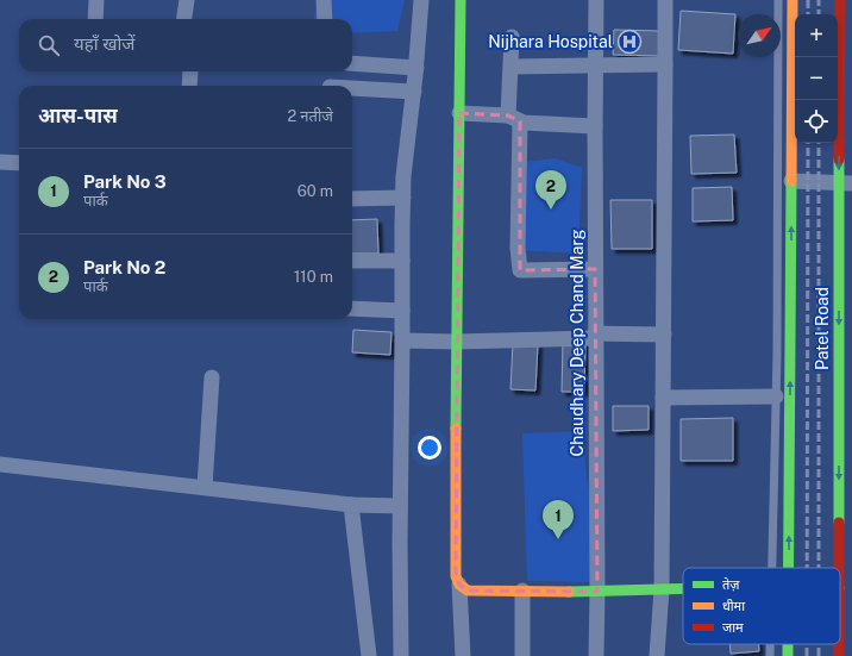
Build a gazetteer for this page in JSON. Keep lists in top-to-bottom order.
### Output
{
  "streets": {
    "main road": ["Patel Road"],
    "street": ["Chaudhary Deep Chand Marg"]
  },
  "places": {
    "hospital": ["Nijhara Hospital"]
  },
  "legend": ["तेज़", "धीमा", "जाम"],
  "north": "top right",
  "page": {
    "map_buttons": ["+", "−"],
    "search": "यहाँ खोजें",
    "heading": ["आस-पास", "2 नतीजे"],
    "list": [
      {
        "mark": "1",
        "name": "Park No 3",
        "note": "पार्क",
        "value": "60 m"
      },
      {
        "mark": "2",
        "name": "Park No 2",
        "note": "पार्क",
        "value": "110 m"
      }
    ],
    "pins": ["2", "1"]
  }
}
